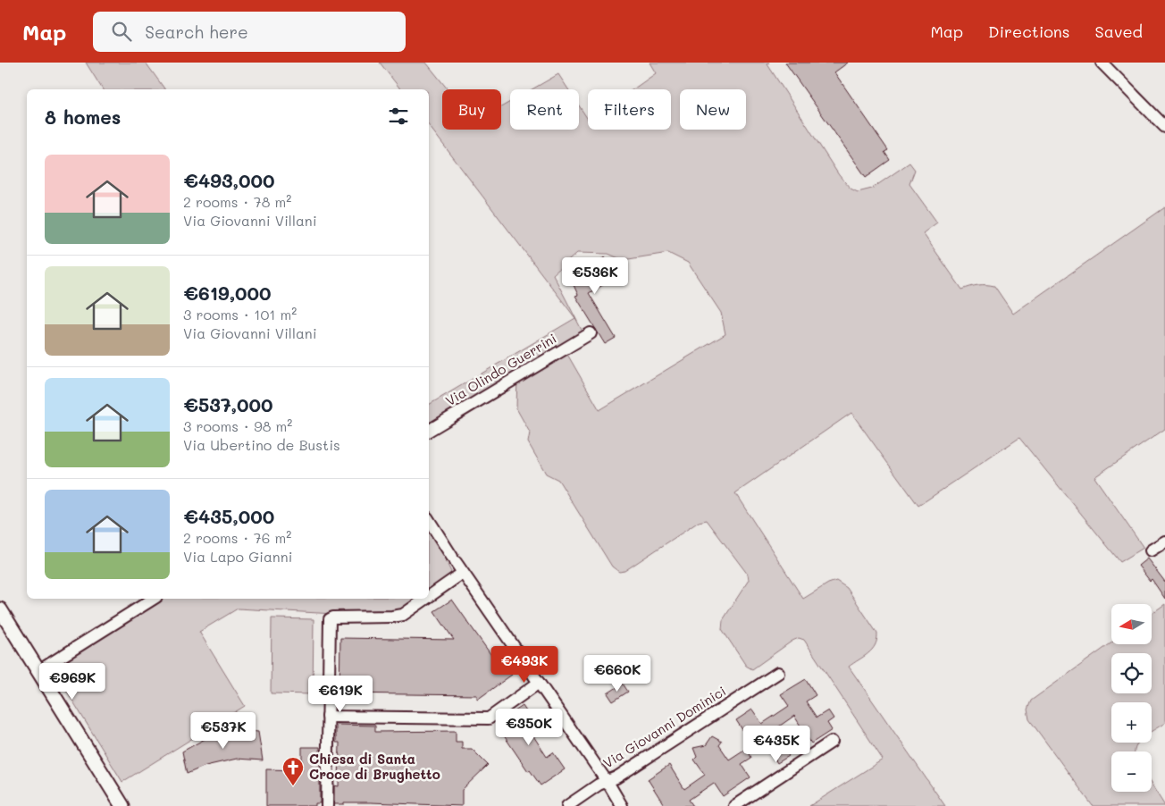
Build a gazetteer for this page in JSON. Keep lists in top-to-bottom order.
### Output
{
  "streets": {
    "street": ["Via Olindo Guerrini", "Via Giovanni Dominici"]
  },
  "places": {
    "church": ["Chiesa di Santa Croce di Brughetto"]
  },
  "north": "left",
  "page": {
    "header": "Map",
    "search": "Search here",
    "nav": ["Map", "Directions", "Saved"],
    "chip": [
      "Buy",
      "Rent",
      "Filters",
      "New"
    ],
    "heading": "8 homes",
    "list": [
      {
        "name": "€493,000",
        "note": "2 rooms · 78 m² · Via Giovanni Villani"
      },
      {
        "name": "€619,000",
        "note": "3 rooms · 101 m² · Via Giovanni Villani"
      },
      {
        "name": "€537,000",
        "note": "3 rooms · 98 m² · Via Ubertino de Bustis"
      },
      {
        "name": "€435,000",
        "note": "2 rooms · 76 m² · Via Lapo Gianni"
      }
    ],
    "price": [
      "€536K",
      "€493K",
      "€660K",
      "€969K",
      "€619K",
      "€350K",
      "€537K",
      "€435K"
    ],
    "map_buttons": ["+", "−"]
  }
}
